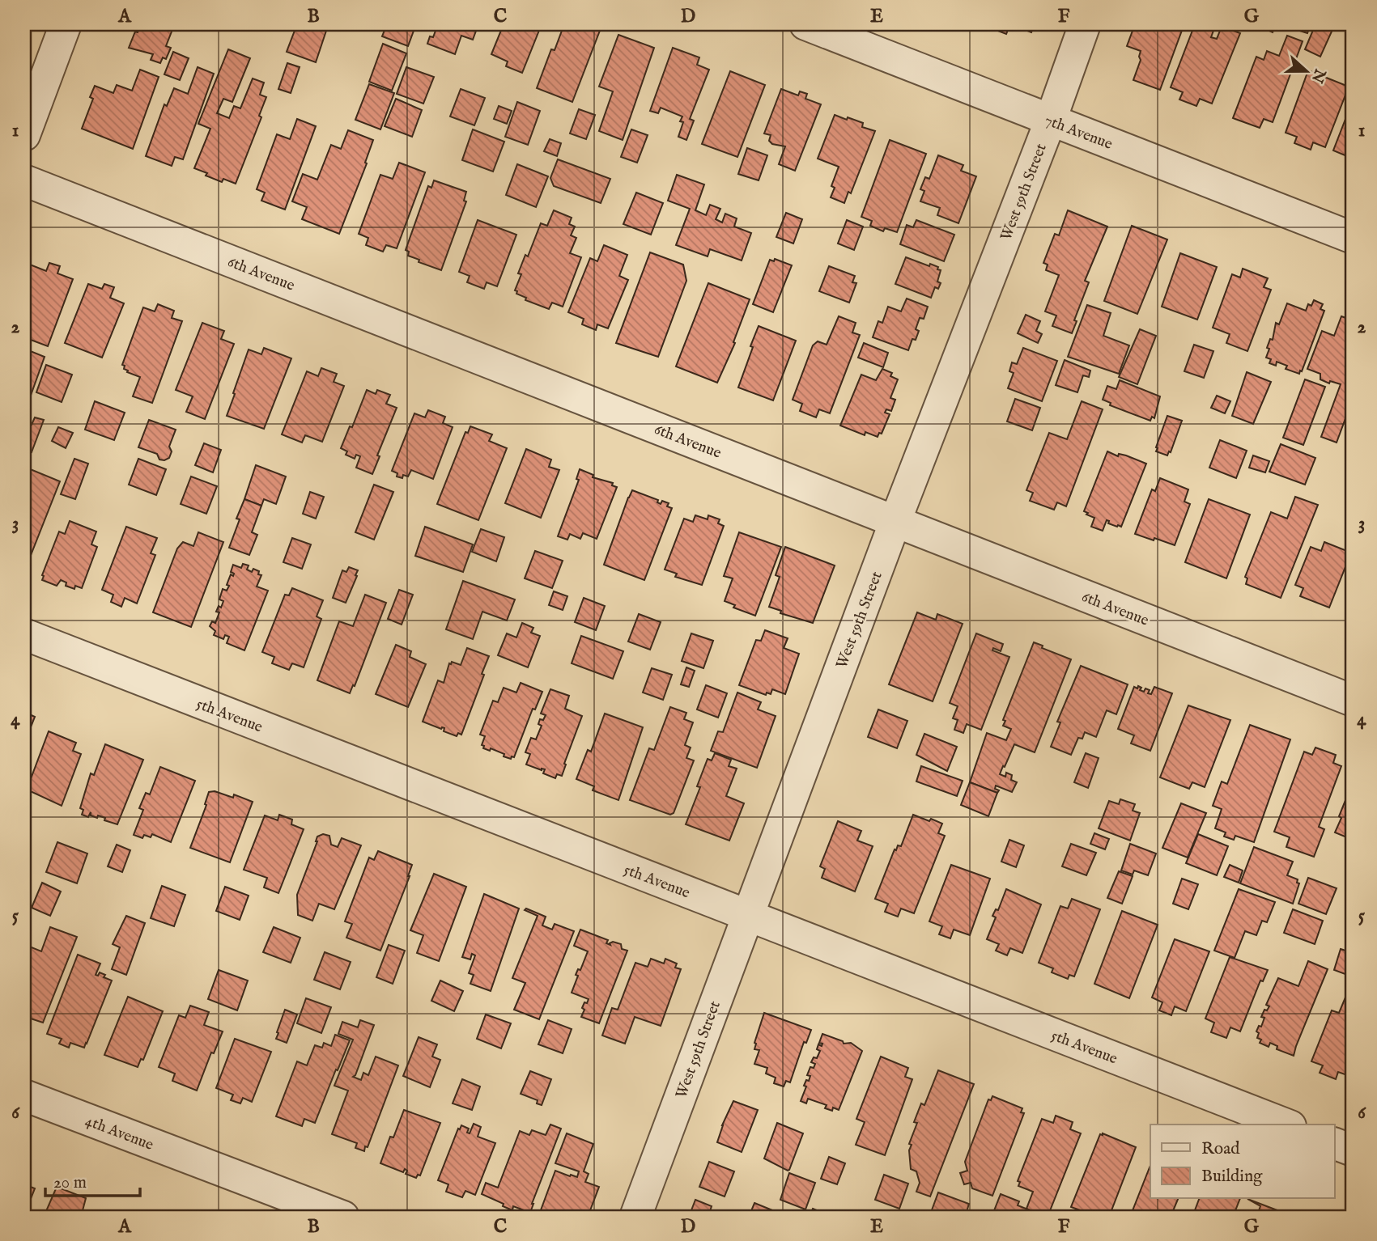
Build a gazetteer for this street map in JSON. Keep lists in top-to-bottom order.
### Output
{
  "streets": {
    "street": [
      "7th Avenue",
      "West 59th Street",
      "6th Avenue",
      "5th Avenue",
      "4th Avenue"
    ]
  },
  "crossings": [
    ["7th Avenue", "West 59th Street"],
    ["West 59th Street", "6th Avenue"],
    ["West 59th Street", "5th Avenue"]
  ],
  "legend": ["Road", "Building"],
  "scale_bar": "20 m",
  "north": "right",
  "grid": {
    "columns": [
      "A",
      "B",
      "C",
      "D",
      "E",
      "F",
      "G"
    ],
    "rows": [
      "1",
      "2",
      "3",
      "4",
      "5",
      "6"
    ]
  }
}
